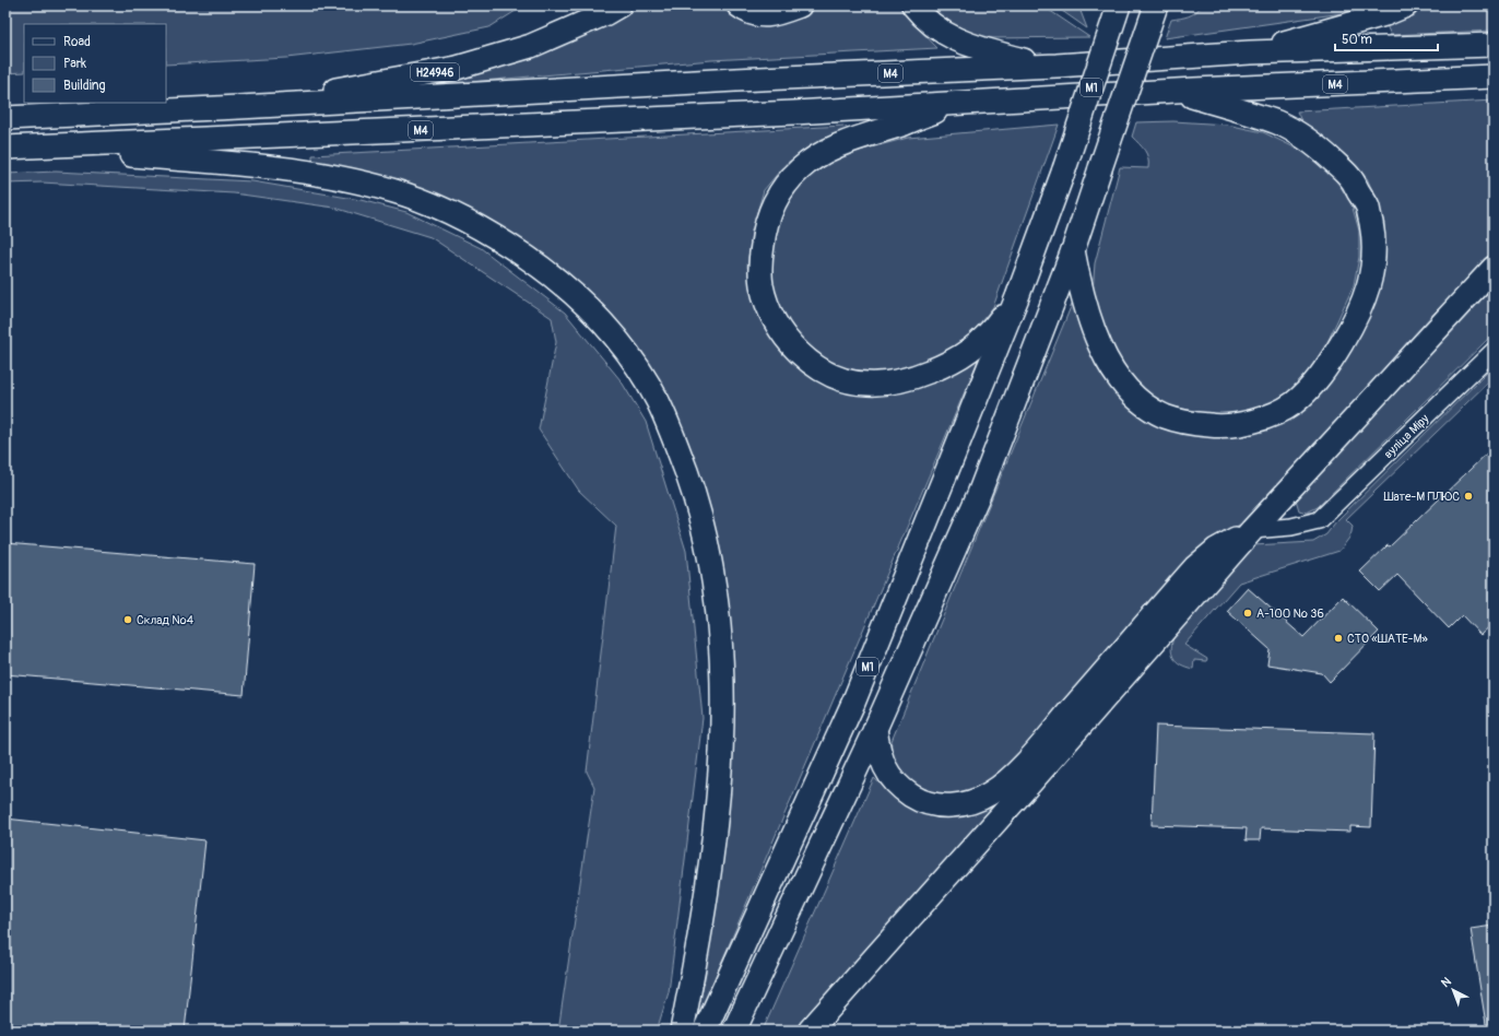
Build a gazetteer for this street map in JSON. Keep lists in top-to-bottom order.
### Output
{
  "streets": {
    "highway": ["Н24946", "М4", "М1"],
    "street": ["вуліца Міру"]
  },
  "crossings": [
    ["Н24946", "М4"]
  ],
  "places": [
    "Шате-М ПЛЮС",
    "А-100 № 36",
    "Склад №4",
    "СТО «ШАТЕ-М»"
  ],
  "legend": ["Road", "Park", "Building"],
  "scale_bar": "50 m",
  "north": "top left"
}
